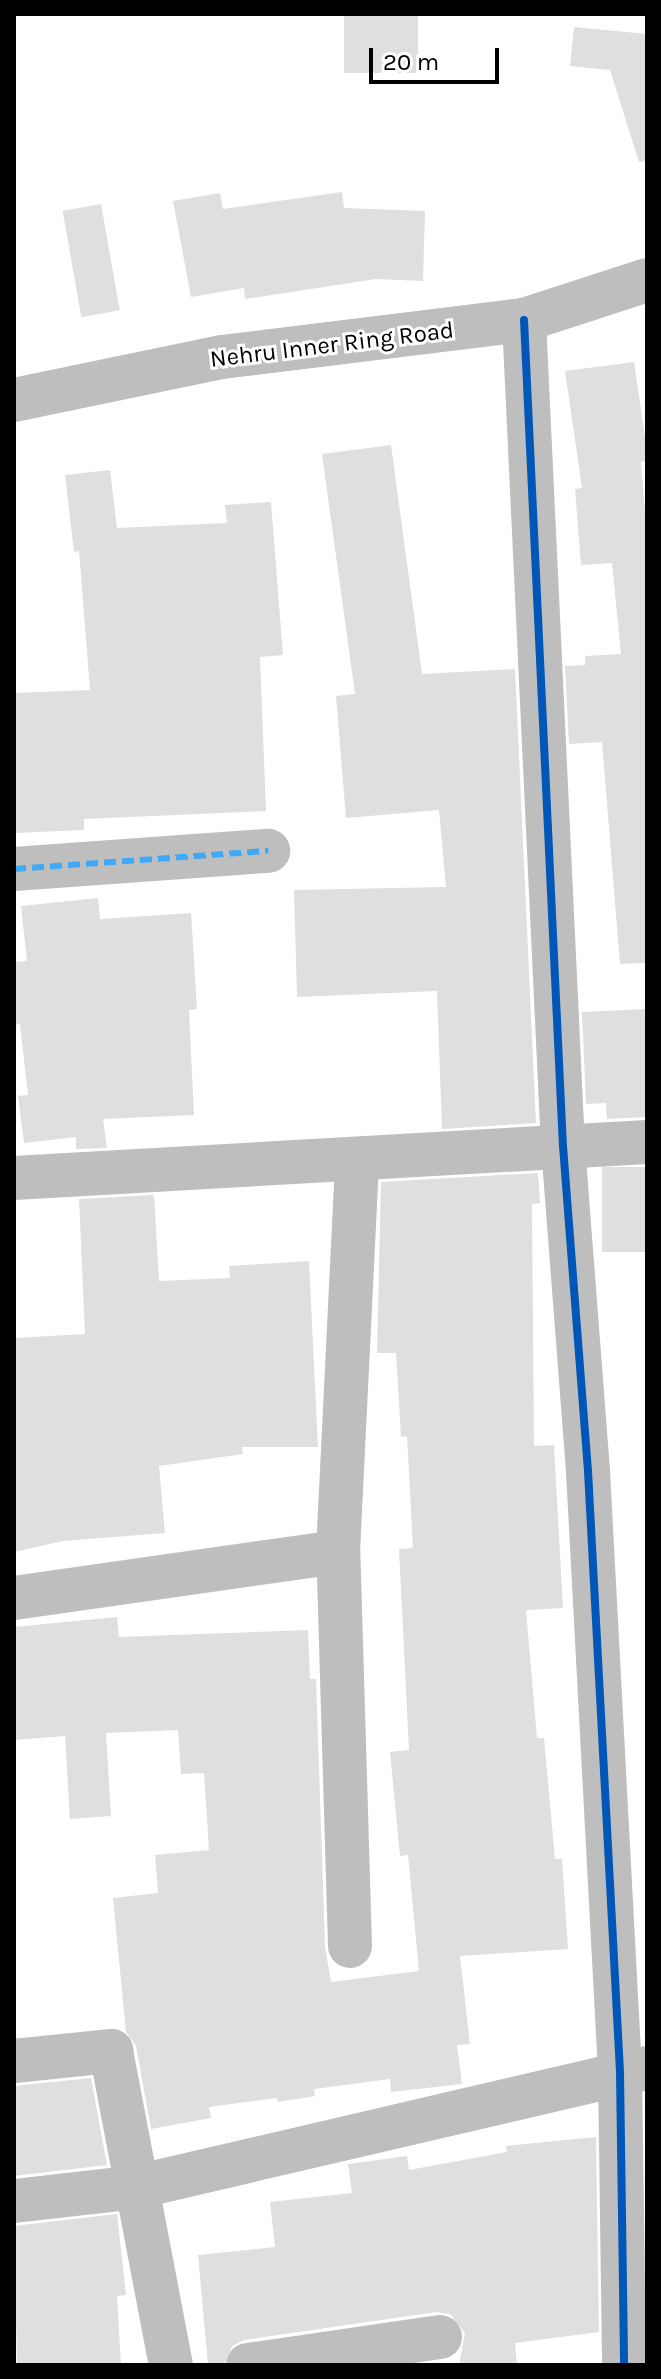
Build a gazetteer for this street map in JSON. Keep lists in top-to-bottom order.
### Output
{
  "streets": {
    "street": ["Nehru Inner Ring Road"]
  },
  "scale_bar": "20 m"
}
